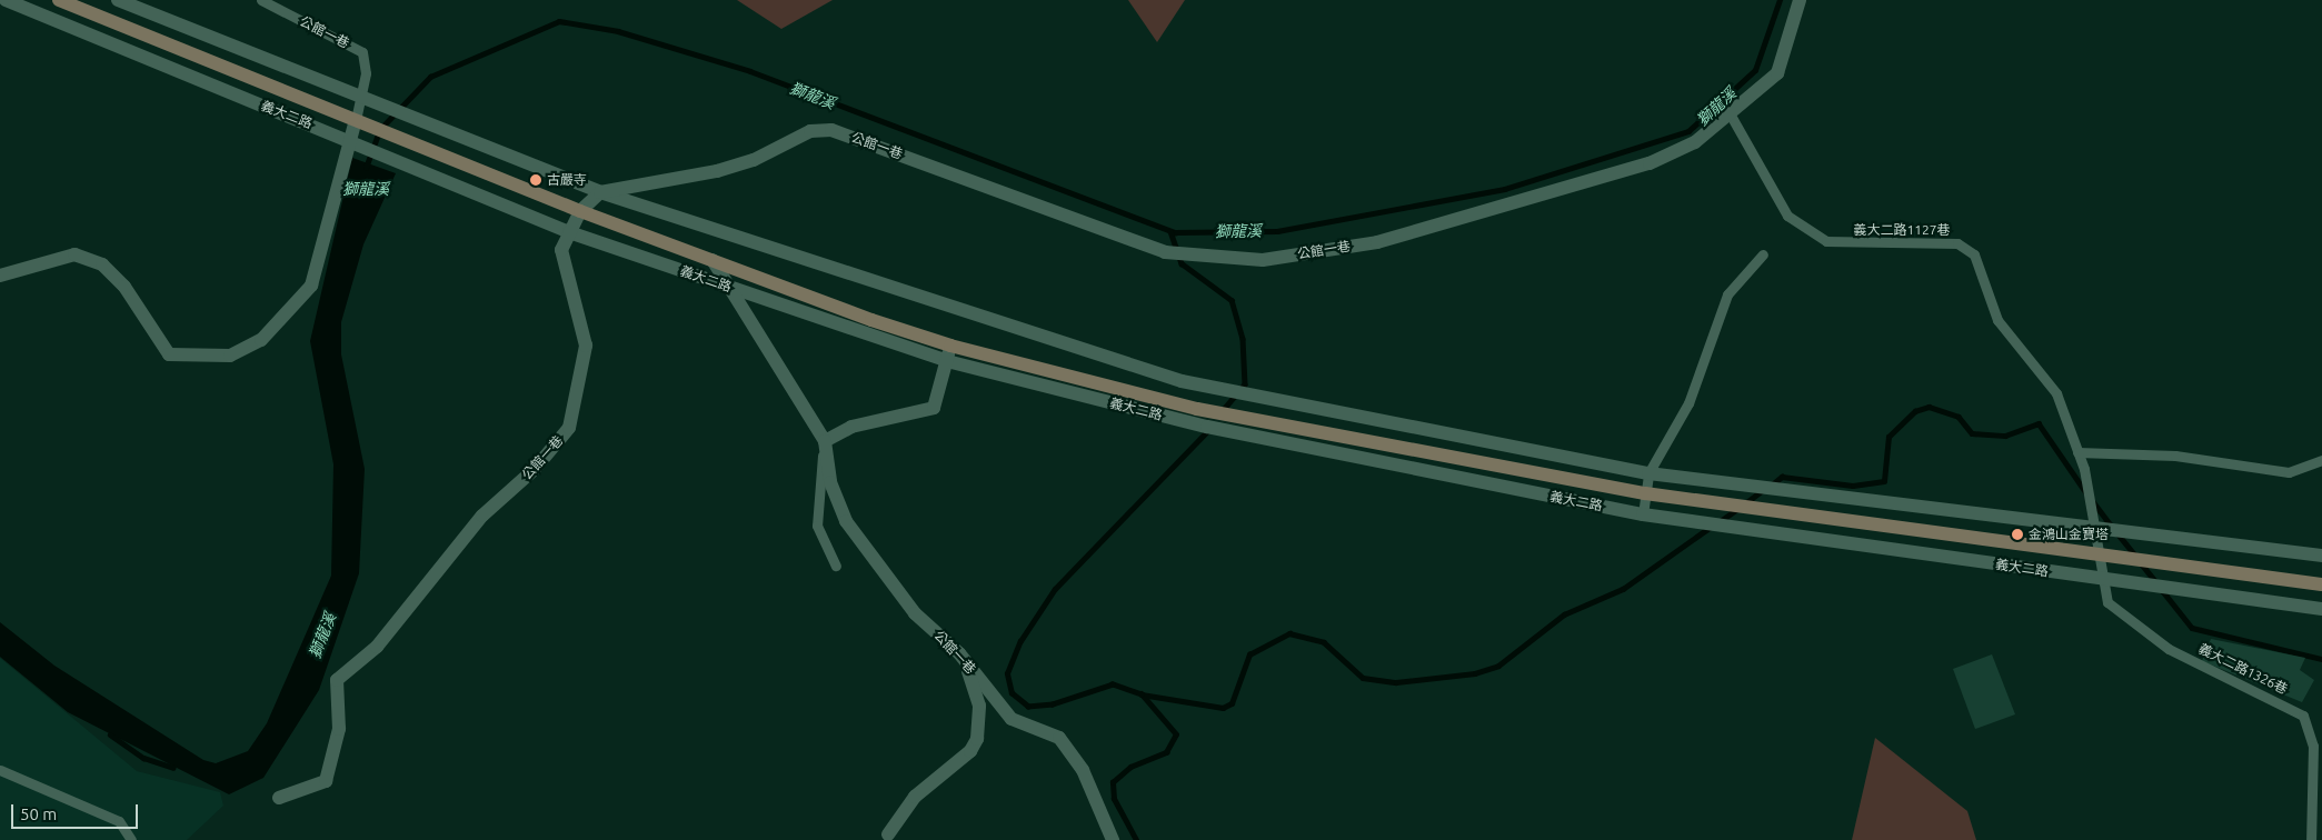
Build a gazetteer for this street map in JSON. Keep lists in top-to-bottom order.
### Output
{
  "streets": {
    "street": ["公館一巷", "義大二路"],
    "lane": ["義大二路1127巷", "義大二路1326巷"]
  },
  "crossings": [
    ["公館一巷", "義大二路"],
    ["公館一巷", "義大二路1127巷"],
    ["義大二路", "義大二路1127巷"],
    ["義大二路", "義大二路1326巷"],
    ["義大二路1127巷", "義大二路1326巷"]
  ],
  "water": ["獅龍溪"],
  "places": ["古嚴寺", "金鴻山金寶塔"],
  "scale_bar": "50 m"
}
